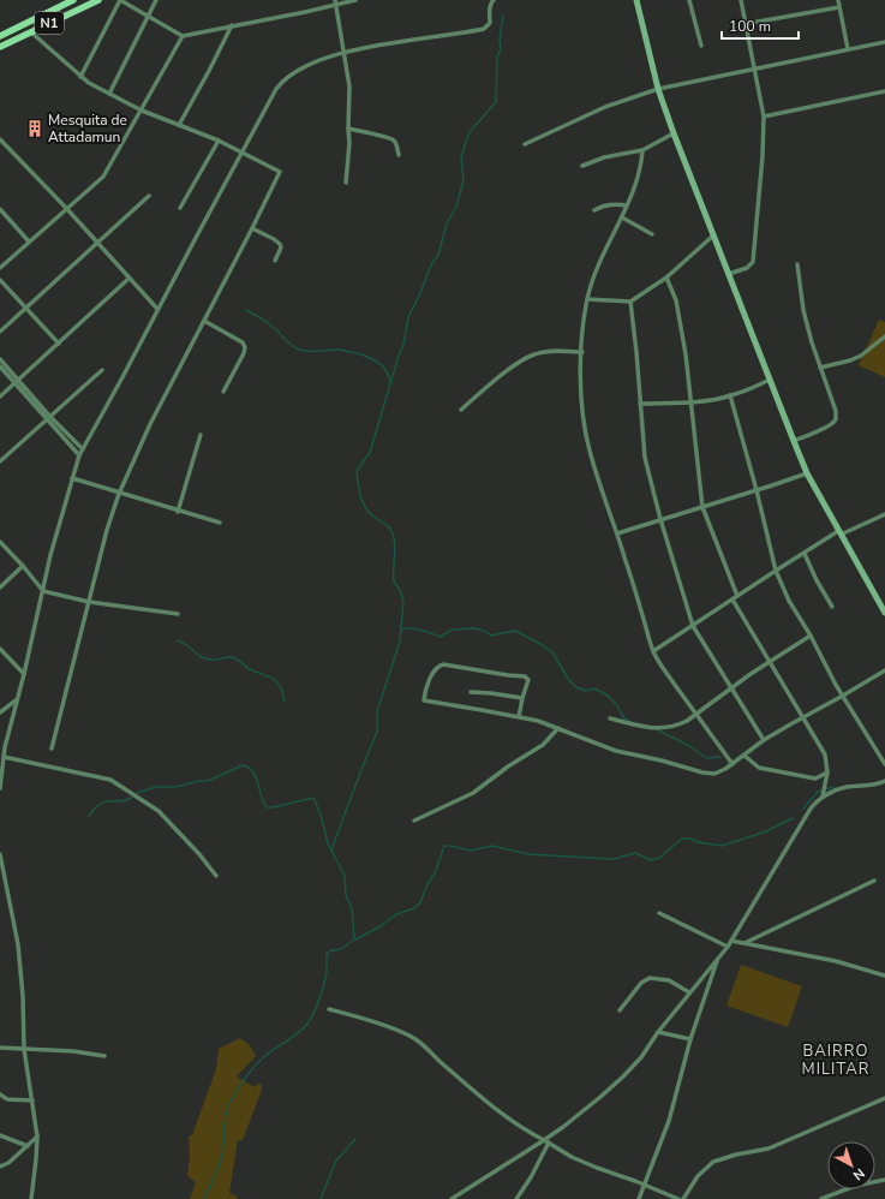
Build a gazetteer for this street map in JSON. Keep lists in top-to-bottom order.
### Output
{
  "streets": {
    "main road": ["N1"]
  },
  "districts": ["BAIRRO MILITAR"],
  "places": {
    "building": ["Mesquita de Attadamun"]
  },
  "scale_bar": "100 m",
  "north": "bottom right"
}
